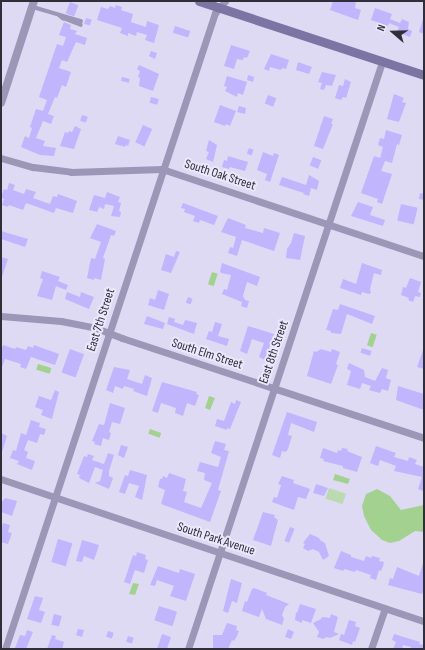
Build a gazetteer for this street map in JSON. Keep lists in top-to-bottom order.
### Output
{
  "streets": {
    "street": [
      "South Oak Street",
      "East 7th Street",
      "East 8th Street",
      "South Elm Street",
      "South Park Avenue"
    ]
  },
  "crossings": [
    ["South Oak Street", "East 7th Street"],
    ["South Oak Street", "East 8th Street"],
    ["East 7th Street", "South Elm Street"],
    ["East 7th Street", "South Park Avenue"],
    ["East 8th Street", "South Elm Street"],
    ["East 8th Street", "South Park Avenue"]
  ],
  "north": "left"
}
